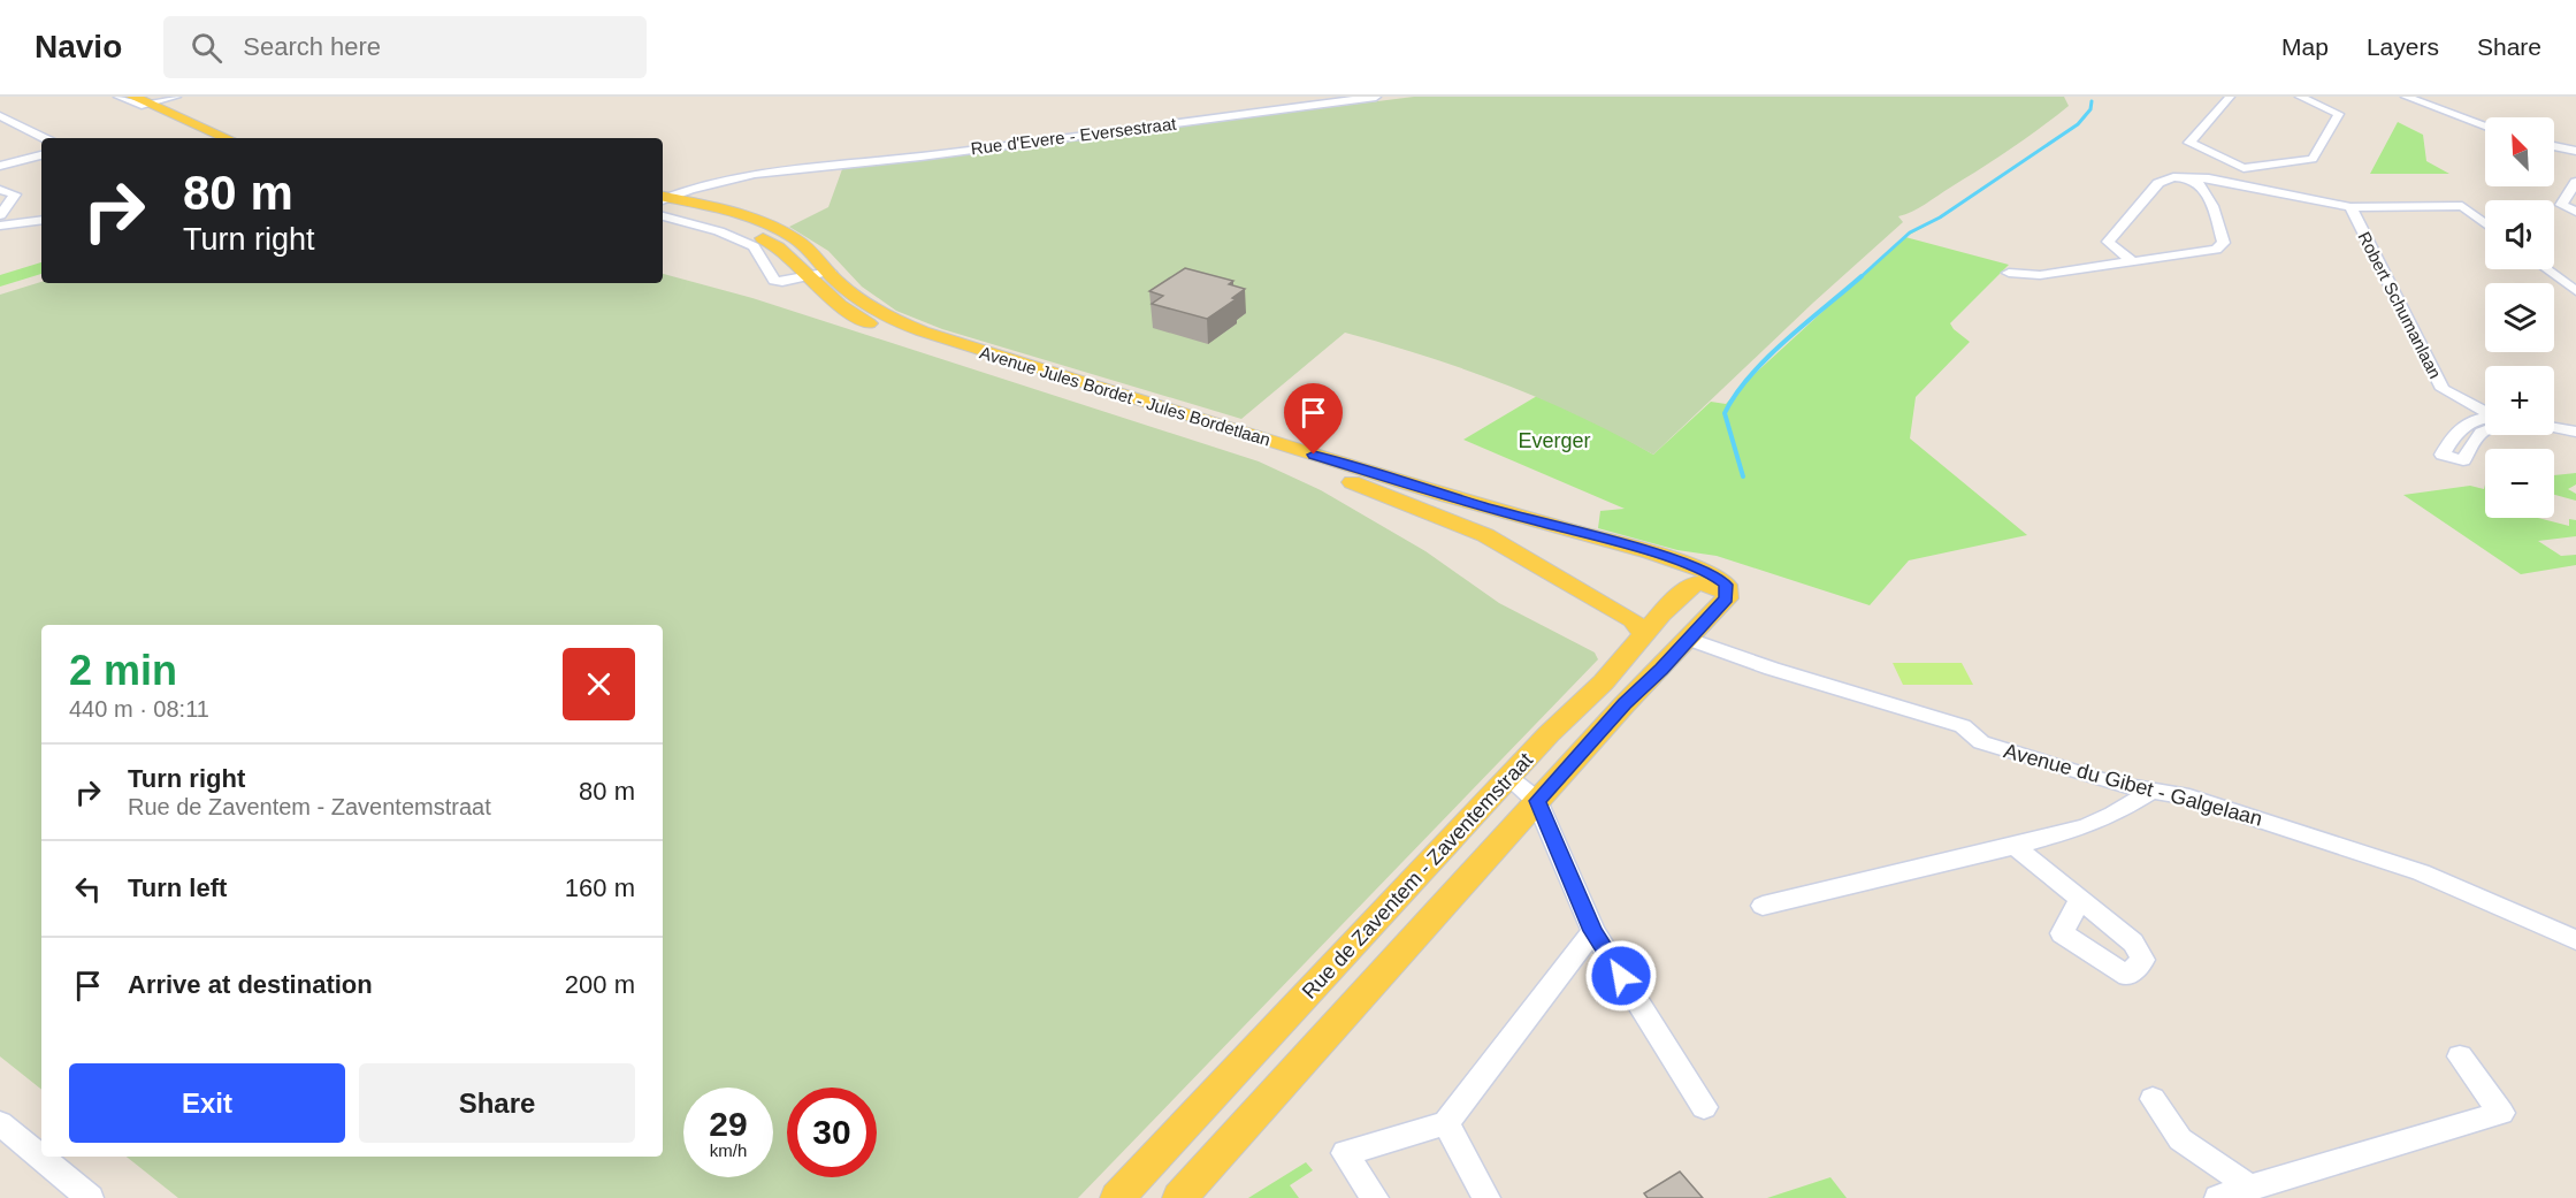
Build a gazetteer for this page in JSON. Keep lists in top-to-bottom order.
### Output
{
  "streets": {
    "main road": ["Avenue Jules Bordet - Jules Bordetlaan", "Rue de Zaventem - Zaventemstraat"],
    "street": ["Rue d'Evere - Eversestraat", "Robert Schumanlaan", "Avenue du Gibet - Galgelaan"]
  },
  "crossings": [
    ["Rue d'Evere - Eversestraat", "Avenue Jules Bordet - Jules Bordetlaan"],
    ["Avenue Jules Bordet - Jules Bordetlaan", "Rue de Zaventem - Zaventemstraat"],
    ["Avenue du Gibet - Galgelaan", "Rue de Zaventem - Zaventemstraat"]
  ],
  "parks": ["Everger"],
  "north": "top left",
  "page": {
    "header": "Navio",
    "search": "Search here",
    "nav": ["Map", "Layers", "Share"],
    "map_buttons": ["+", "−"],
    "turn": ["80 m", "Turn right"],
    "heading": ["2 min", "440 m · 08:11"],
    "list": [
      {
        "name": "Turn right",
        "note": "Rue de Zaventem - Zaventemstraat",
        "value": "80 m"
      },
      {
        "name": "Turn left",
        "value": "160 m"
      },
      {
        "name": "Arrive at destination",
        "value": "200 m"
      }
    ],
    "buttons": ["Exit", "Share"],
    "speed": "29 km/h",
    "limit": "30"
  }
}
